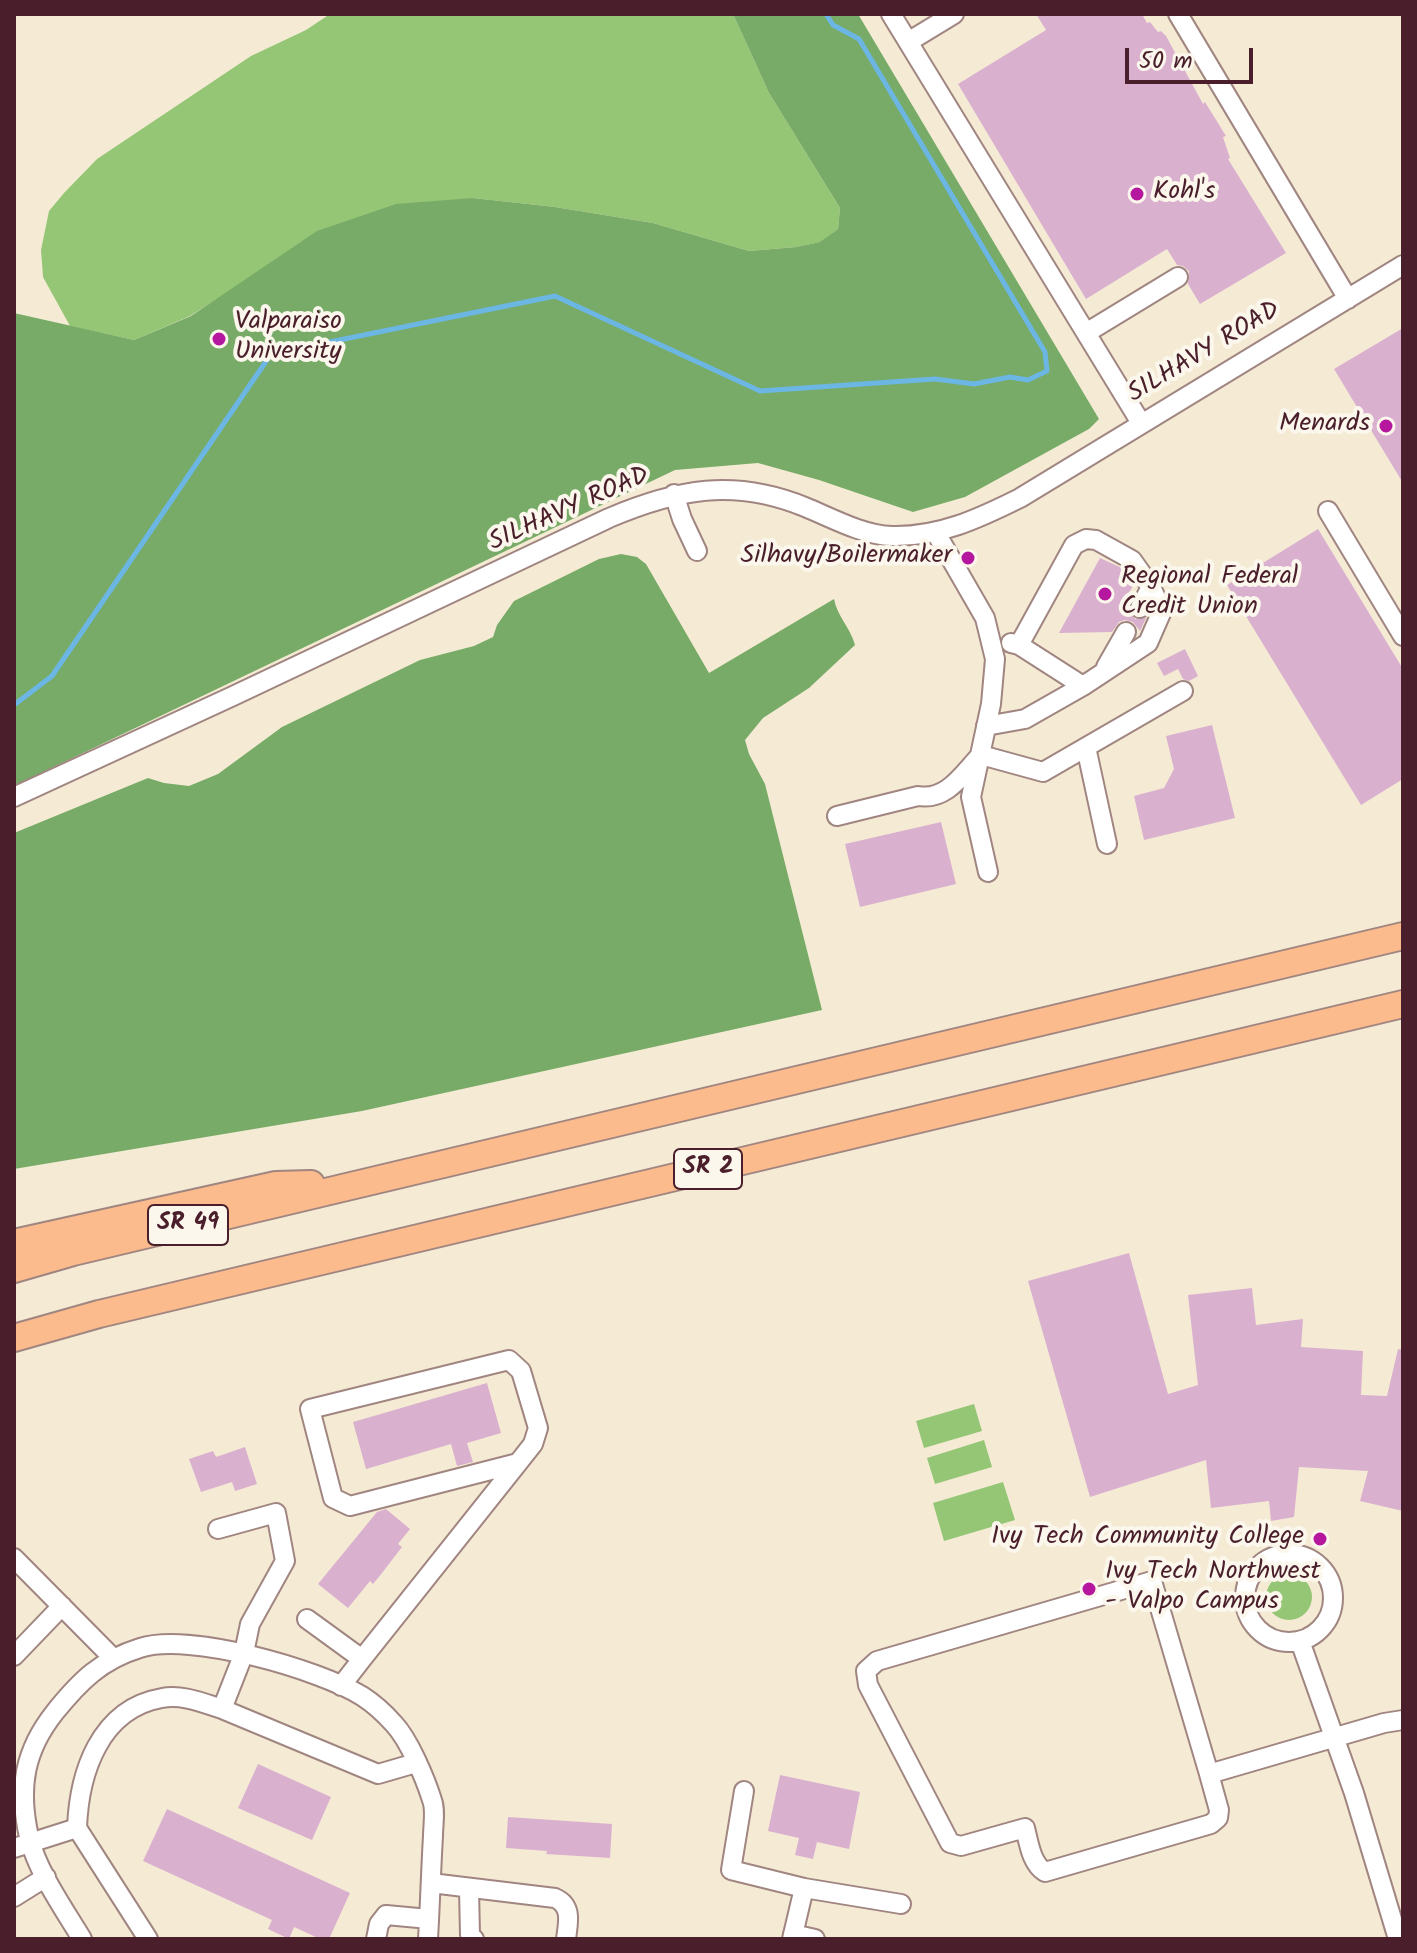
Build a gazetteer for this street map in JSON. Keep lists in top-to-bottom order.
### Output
{
  "streets": {
    "highway": ["SR 2", "SR 49"],
    "street": ["SILHAVY ROAD"]
  },
  "crossings": [
    ["SR 2", "SR 49"]
  ],
  "places": [
    "Kohl's",
    "Valparaiso University",
    "Menards",
    "Silhavy/Boilermaker",
    "Regional Federal Credit Union",
    "Ivy Tech Community College",
    "Ivy Tech Northwest - Valpo Campus"
  ],
  "scale_bar": "50 m"
}
